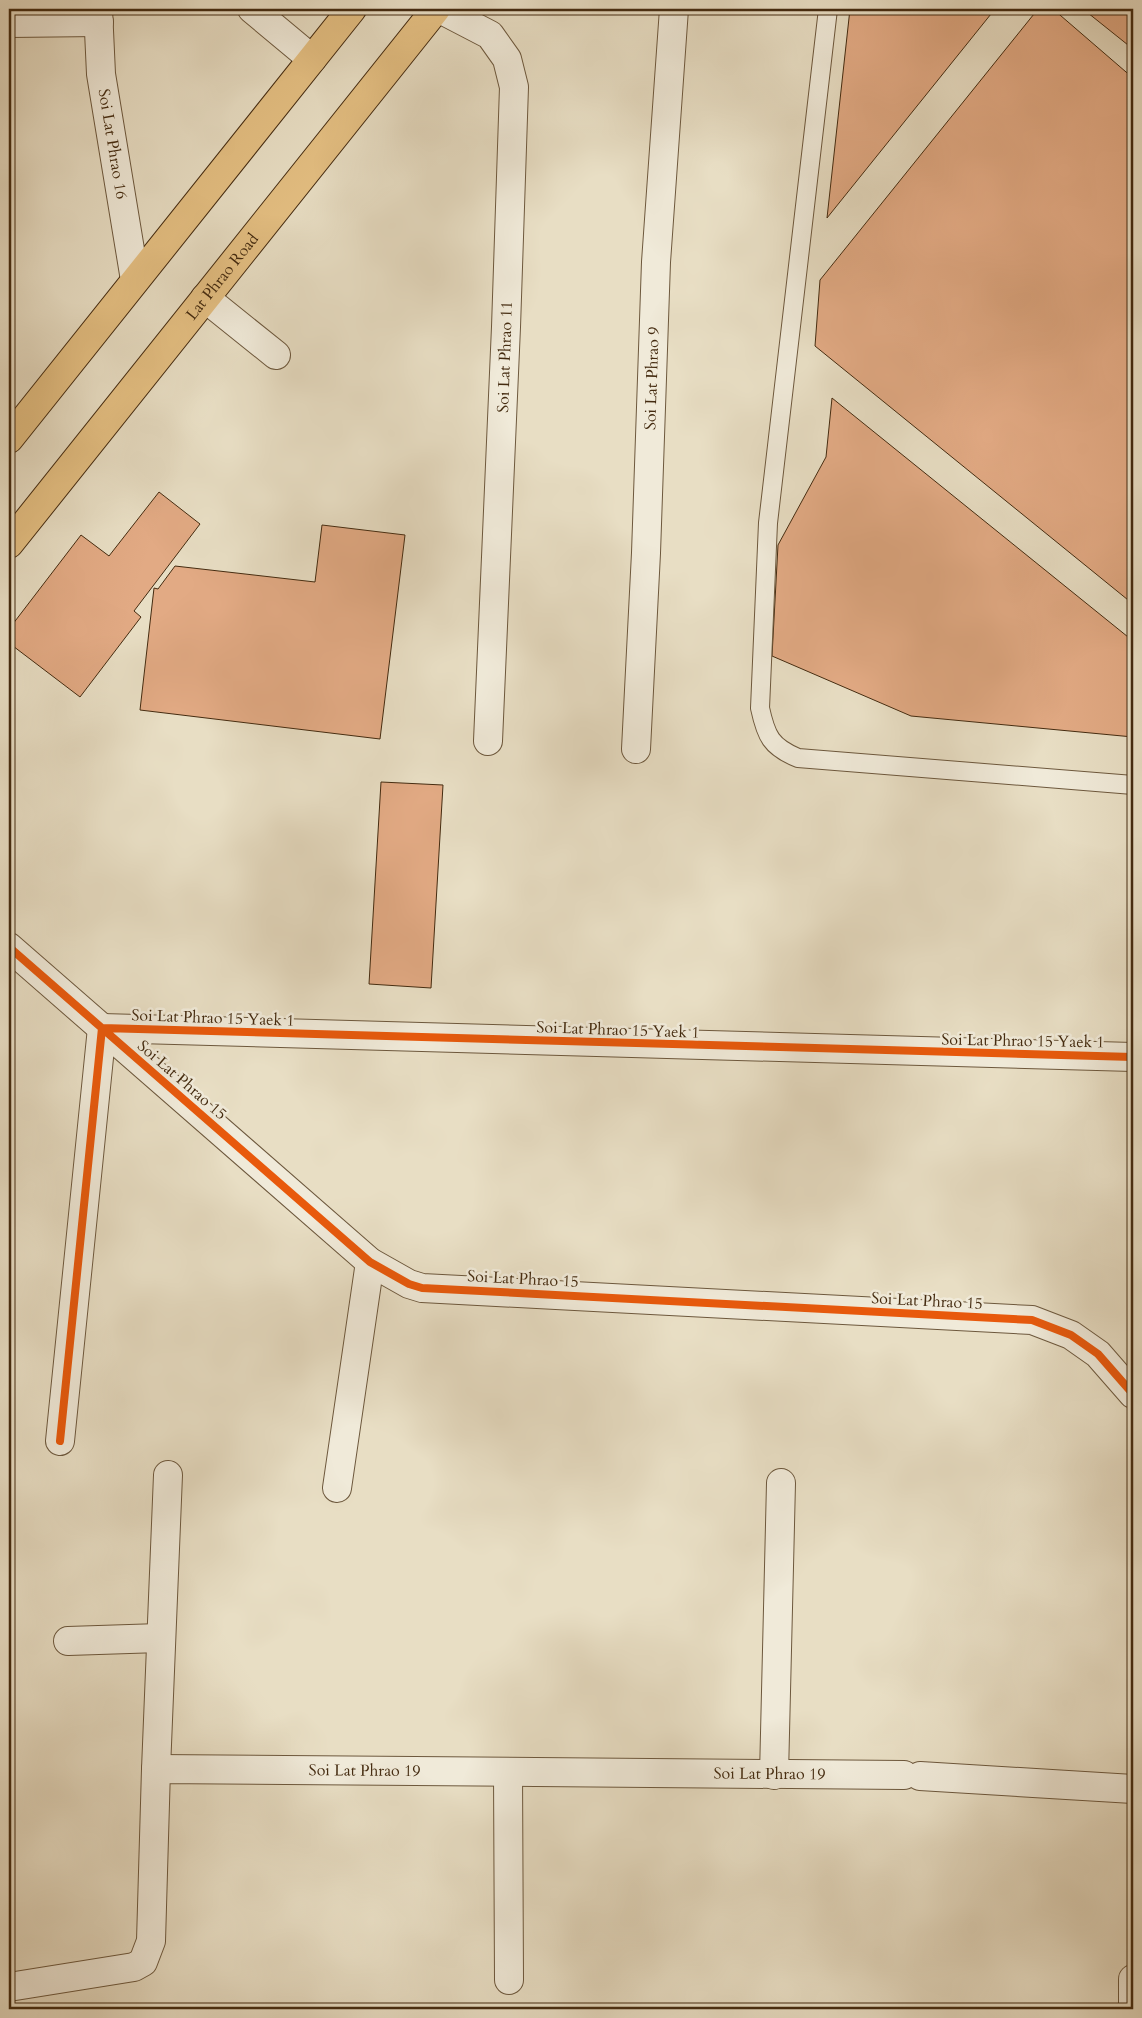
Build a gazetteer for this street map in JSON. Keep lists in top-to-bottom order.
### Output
{
  "streets": {
    "main road": ["Lat Phrao Road"],
    "street": [
      "Soi Lat Phrao 16",
      "Soi Lat Phrao 11",
      "Soi Lat Phrao 9",
      "Soi Lat Phrao 15 Yaek 1",
      "Soi Lat Phrao 15",
      "Soi Lat Phrao 19"
    ]
  },
  "crossings": [
    ["Soi Lat Phrao 15 Yaek 1", "Soi Lat Phrao 15"]
  ]
}
